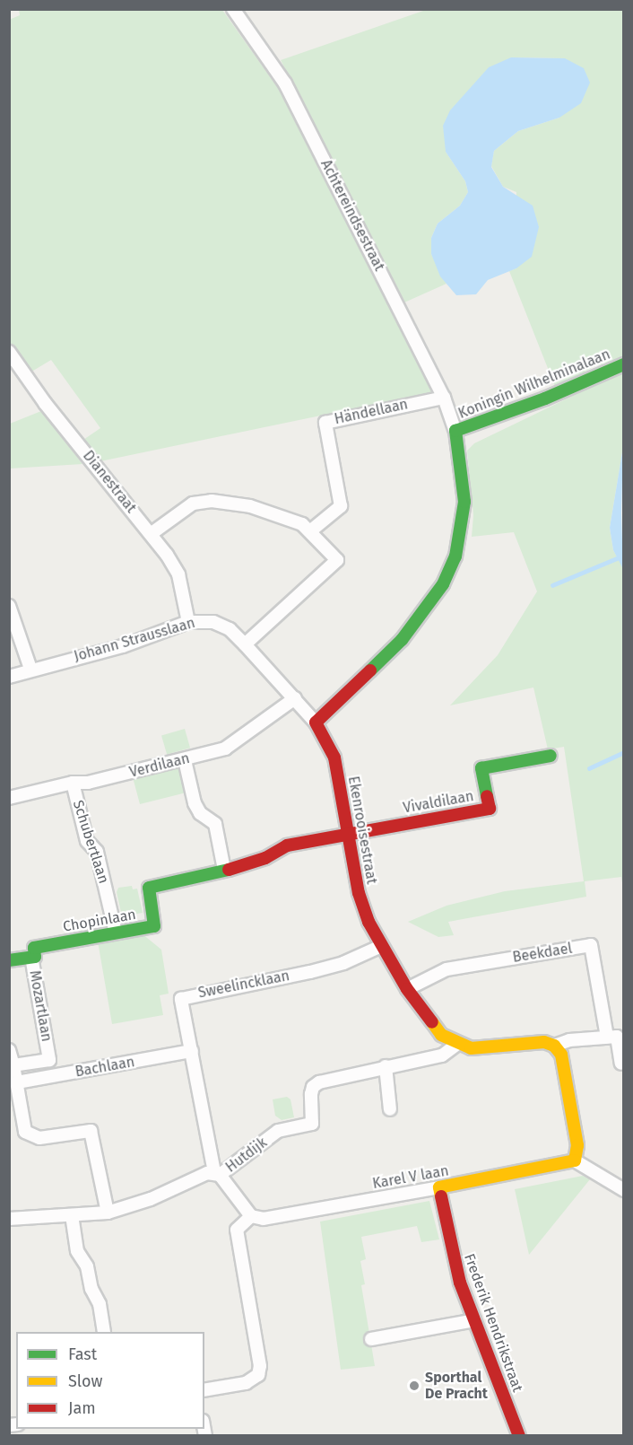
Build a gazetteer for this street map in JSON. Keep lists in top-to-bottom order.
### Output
{
  "streets": {
    "street": [
      "Achtereindsestraat",
      "Koningin Wilhelminalaan",
      "Händellaan",
      "Dianestraat",
      "Johann Strausslaan",
      "Verdilaan",
      "Vivaldilaan",
      "Ekenrooisestraat",
      "Schubertlaan",
      "Chopinlaan",
      "Beekdael",
      "Sweelincklaan",
      "Mozartlaan",
      "Bachlaan",
      "Hutdijk",
      "Karel V laan",
      "Frederik Hendrikstraat"
    ]
  },
  "crossings": [
    ["Achtereindsestraat", "Koningin Wilhelminalaan"],
    ["Achtereindsestraat", "Händellaan"],
    ["Dianestraat", "Johann Strausslaan"],
    ["Johann Strausslaan", "Verdilaan"],
    ["Johann Strausslaan", "Ekenrooisestraat"],
    ["Verdilaan", "Schubertlaan"],
    ["Vivaldilaan", "Ekenrooisestraat"],
    ["Vivaldilaan", "Chopinlaan"],
    ["Ekenrooisestraat", "Chopinlaan"],
    ["Ekenrooisestraat", "Beekdael"],
    ["Ekenrooisestraat", "Sweelincklaan"],
    ["Ekenrooisestraat", "Hutdijk"],
    ["Schubertlaan", "Chopinlaan"],
    ["Chopinlaan", "Mozartlaan"],
    ["Sweelincklaan", "Bachlaan"],
    ["Sweelincklaan", "Hutdijk"],
    ["Karel V laan", "Frederik Hendrikstraat"]
  ],
  "places": ["Sporthal De Pracht"],
  "legend": ["Fast", "Slow", "Jam"]
}
